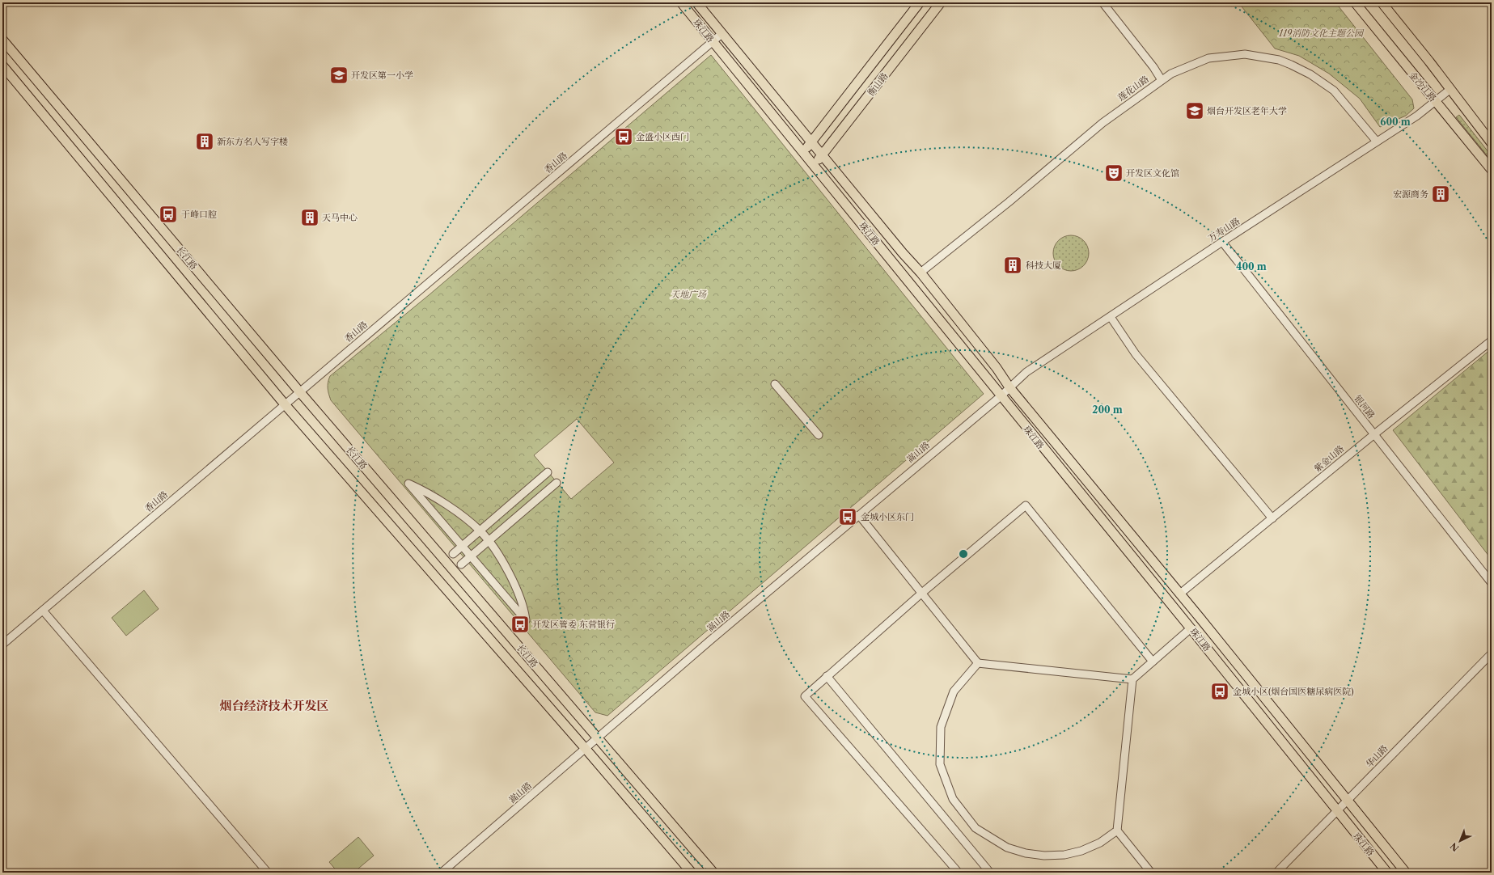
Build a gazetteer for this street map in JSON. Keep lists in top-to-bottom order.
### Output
{
  "streets": {
    "main road": [
      "珠江路",
      "衡山路",
      "金沙江路",
      "长江路"
    ],
    "street": [
      "莲花山路",
      "香山路",
      "万寿山路",
      "银河路",
      "嵩山路",
      "紫金山路",
      "华山路"
    ]
  },
  "crossings": [
    ["珠江路", "衡山路"],
    ["珠江路", "香山路"],
    ["珠江路", "嵩山路"],
    ["珠江路", "华山路"],
    ["金沙江路", "万寿山路"],
    ["莲花山路", "万寿山路"],
    ["香山路", "长江路"],
    ["万寿山路", "银河路"],
    ["万寿山路", "嵩山路"],
    ["长江路", "嵩山路"],
    ["银河路", "紫金山路"]
  ],
  "districts": ["烟台经济技术开发区"],
  "parks": ["119消防文化主题公园", "天地广场"],
  "places": {
    "school or university": ["开发区第一小学", "烟台开发区老年大学"],
    "bus stop": [
      "金盛小区西门",
      "于峰口腔",
      "金城小区东门",
      "开发区管委 东营银行",
      "金城小区(烟台国医糖尿病医院)"
    ],
    "building": [
      "新东方名人写字楼",
      "宏源商务",
      "天马中心",
      "科技大厦"
    ],
    "theatre": ["开发区文化馆"]
  },
  "north": "bottom left",
  "rings": ["600 m", "400 m", "200 m"]
}
